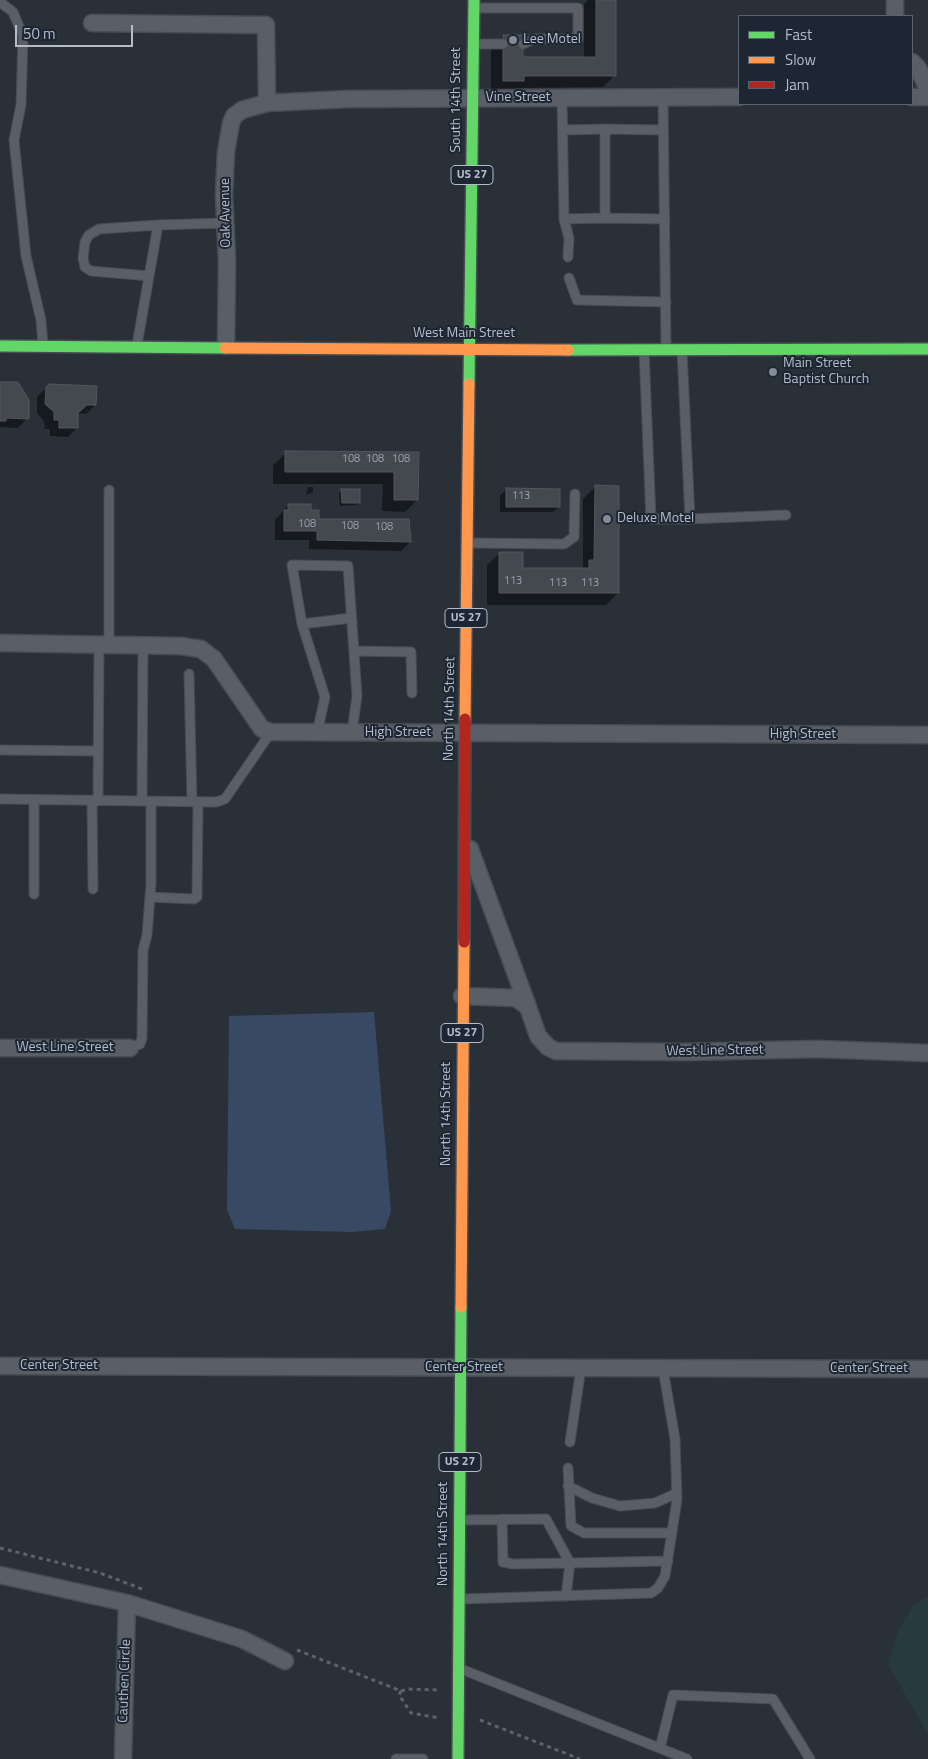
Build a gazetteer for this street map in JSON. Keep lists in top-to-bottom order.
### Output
{
  "streets": {
    "main road": [
      "South 14th Street",
      "US 27",
      "West Main Street",
      "North 14th Street"
    ],
    "street": [
      "Vine Street",
      "Oak Avenue",
      "High Street",
      "West Line Street",
      "Center Street",
      "Cauthen Circle"
    ]
  },
  "crossings": [
    ["Vine Street", "South 14th Street"],
    ["Vine Street", "Oak Avenue"],
    ["South 14th Street", "West Main Street"],
    ["South 14th Street", "North 14th Street"],
    ["Oak Avenue", "West Main Street"],
    ["West Main Street", "North 14th Street"],
    ["North 14th Street", "High Street"],
    ["North 14th Street", "West Line Street"],
    ["North 14th Street", "Center Street"]
  ],
  "places": ["Lee Motel", "Main Street Baptist Church", "Deluxe Motel"],
  "house_numbers": [
    "108",
    "108",
    "108",
    "113",
    "108",
    "108",
    "108",
    "113",
    "113",
    "113"
  ],
  "legend": ["Fast", "Slow", "Jam"],
  "scale_bar": "50 m"
}
